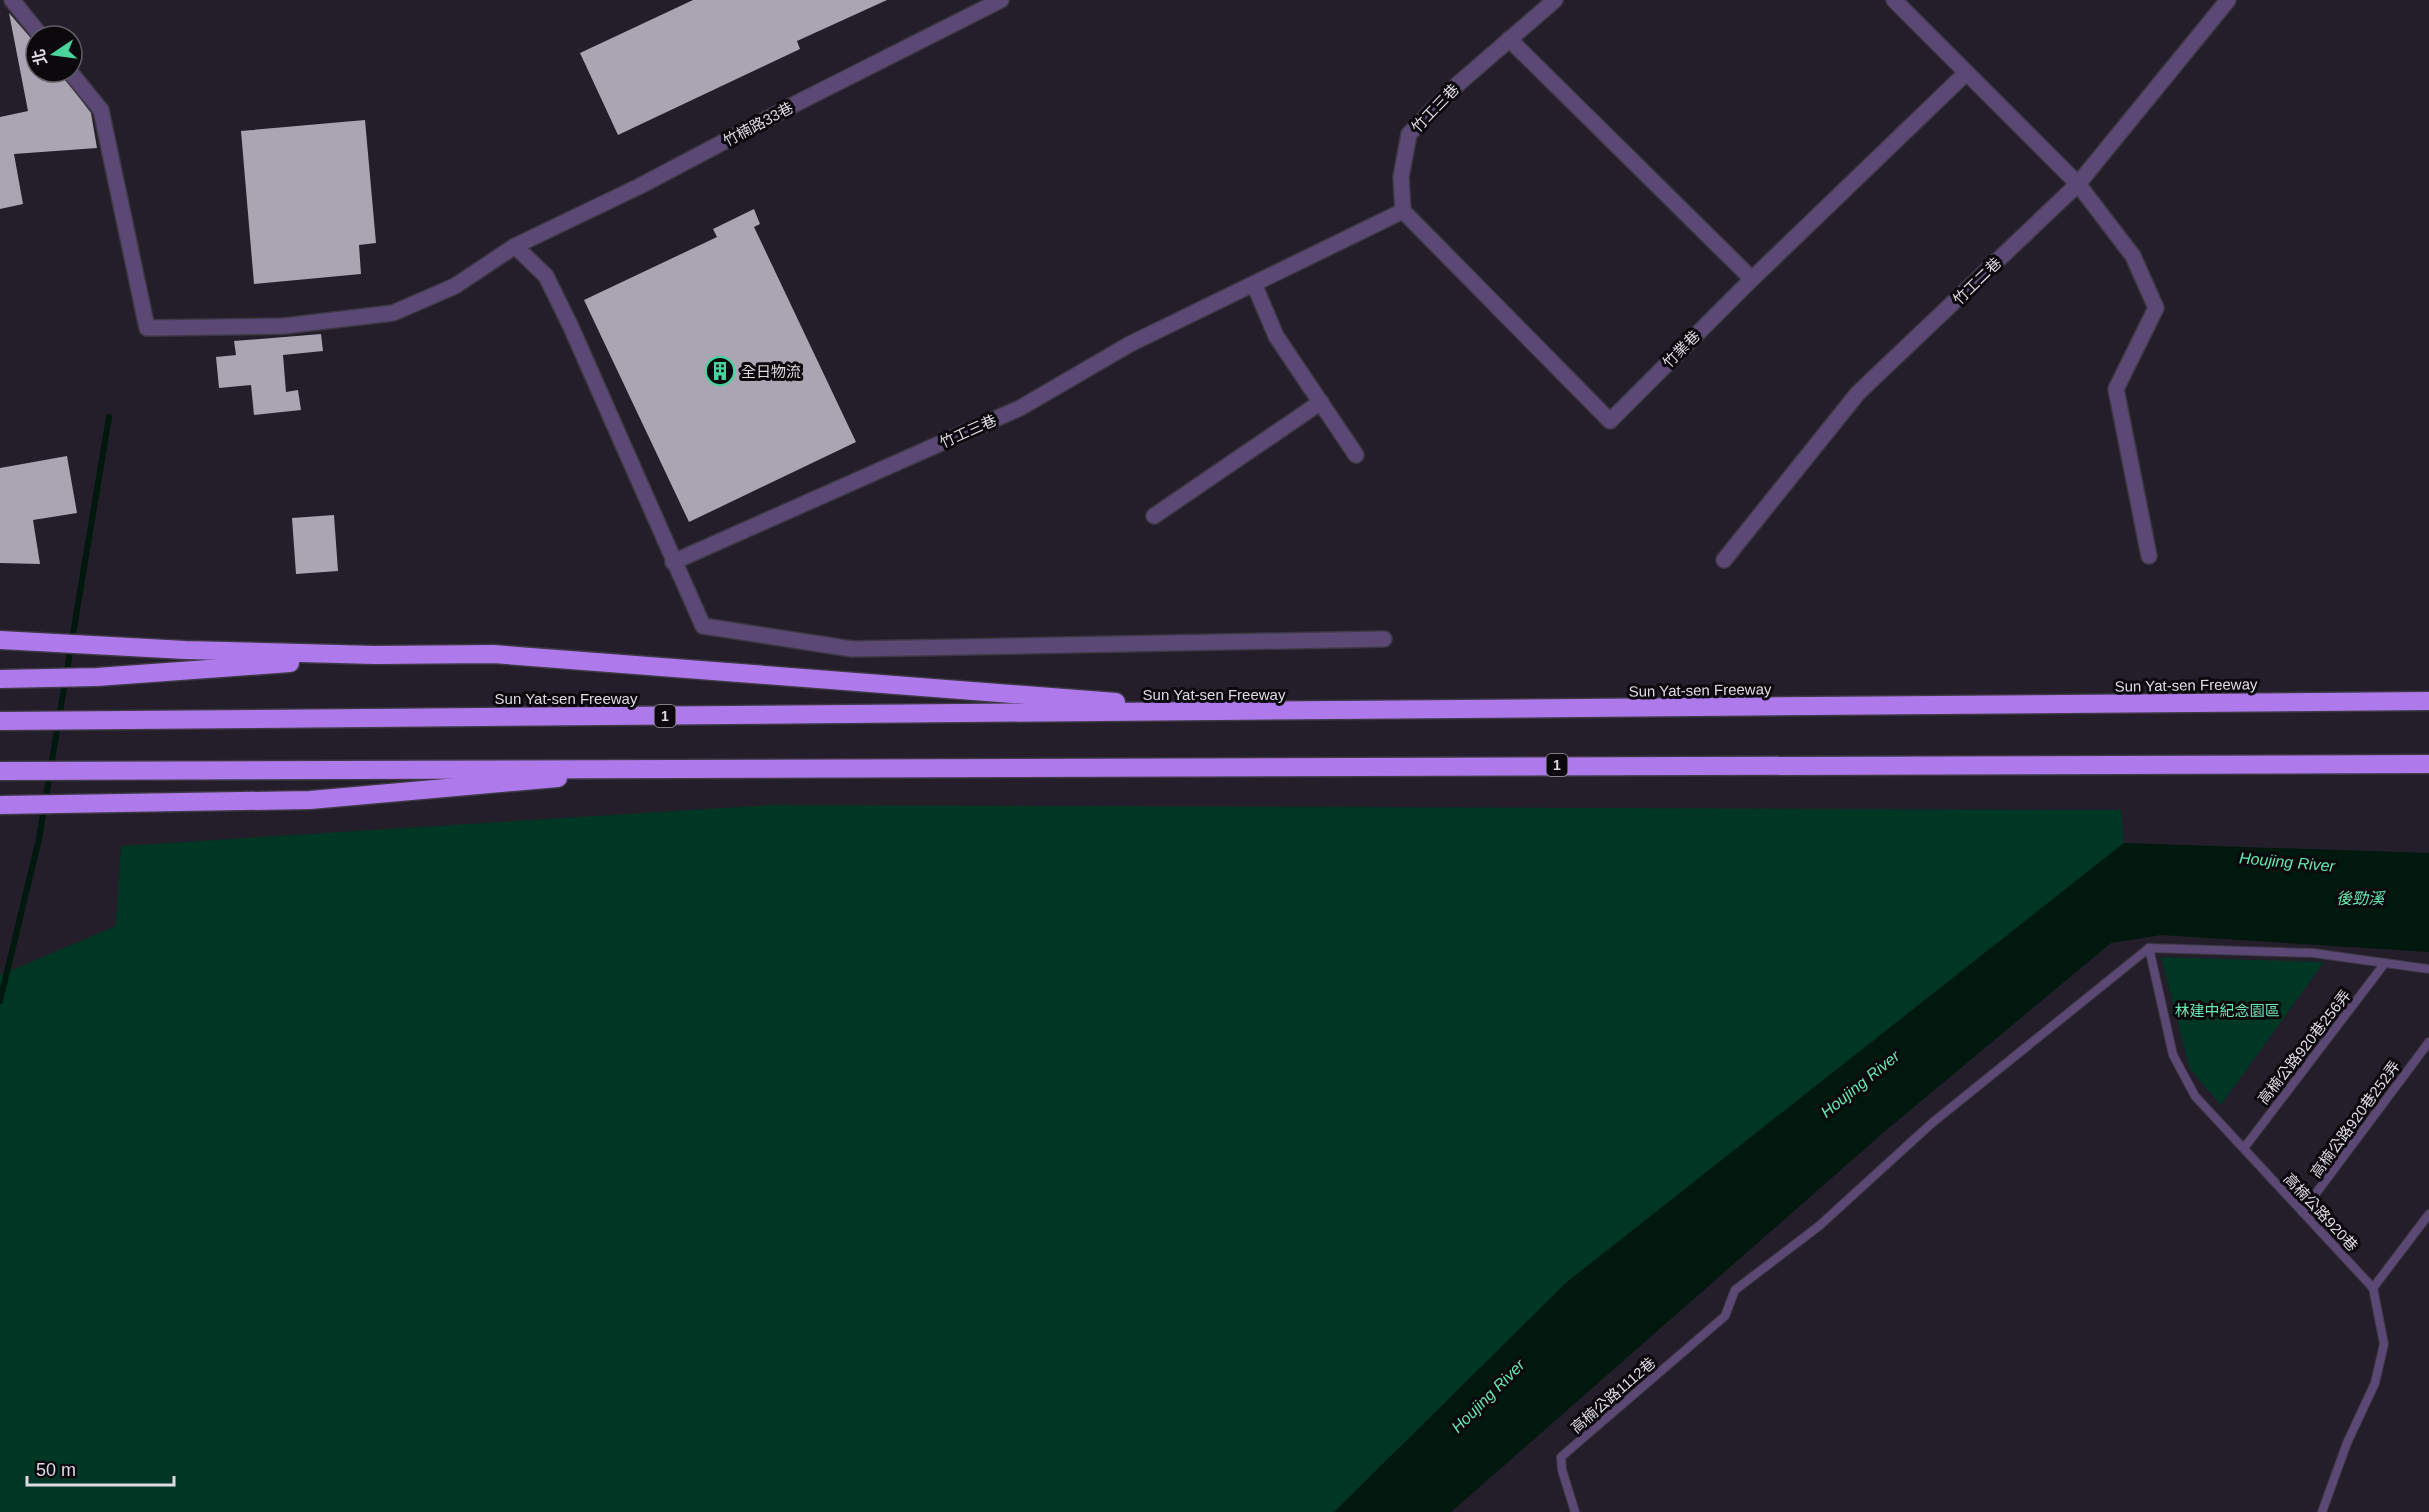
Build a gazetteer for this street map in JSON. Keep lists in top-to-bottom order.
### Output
{
  "streets": {
    "highway": ["Sun Yat-sen Freeway", "1"],
    "street": [
      "竹工三巷",
      "竹楠路33巷",
      "竹工二巷",
      "竹業巷"
    ],
    "lane": [
      "高楠公路920巷256弄",
      "高楠公路920巷252弄",
      "高楠公路920巷",
      "高楠公路1112巷"
    ]
  },
  "crossings": [
    ["竹工三巷", "竹業巷"],
    ["高楠公路920巷256弄", "高楠公路920巷"],
    ["高楠公路920巷252弄", "高楠公路920巷"],
    ["高楠公路920巷", "高楠公路1112巷"]
  ],
  "water": ["Houjing River", "後勁溪"],
  "parks": ["林建中紀念園區"],
  "places": {
    "building": ["全日物流"]
  },
  "scale_bar": "50 m",
  "north": "left"
}
